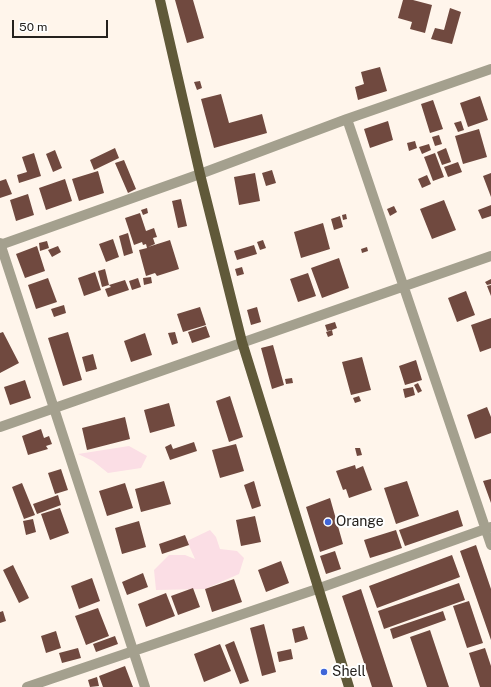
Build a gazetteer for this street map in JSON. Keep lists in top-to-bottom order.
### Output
{
  "places": ["Orange", "Shell"],
  "scale_bar": "50 m"
}
